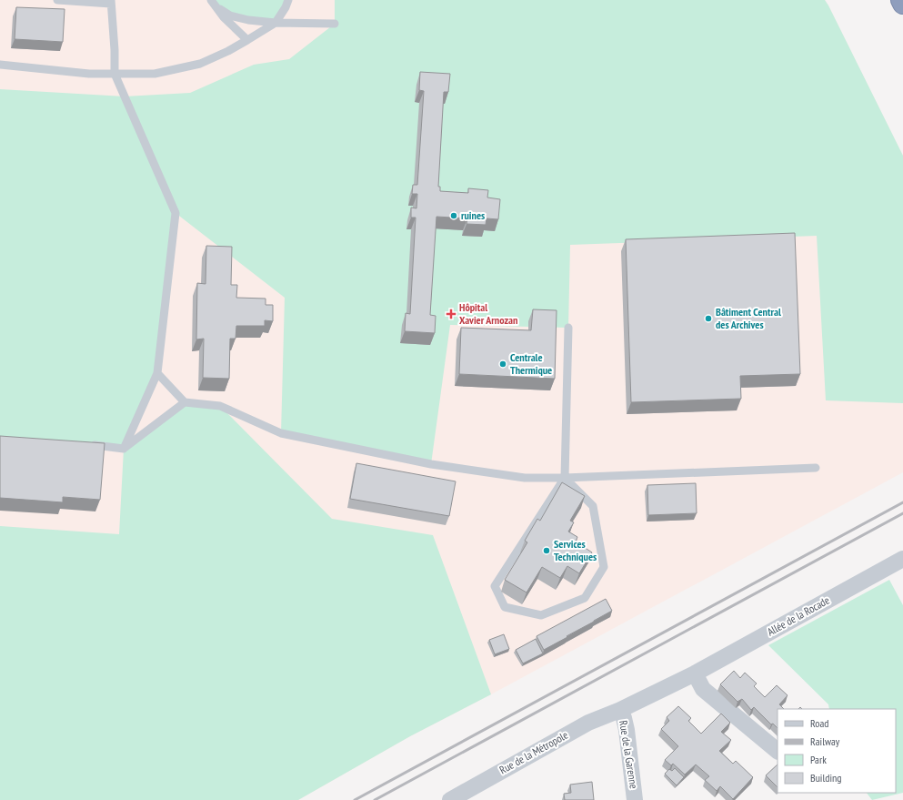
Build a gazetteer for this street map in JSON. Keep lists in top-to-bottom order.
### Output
{
  "streets": {
    "street": ["Allée de la Rocade", "Rue de la Métropole", "Rue de la Garenne"]
  },
  "crossings": [
    ["Allée de la Rocade", "Rue de la Métropole"],
    ["Allée de la Rocade", "Rue de la Garenne"],
    ["Rue de la Métropole", "Rue de la Garenne"]
  ],
  "places": {
    "other": [
      "ruines",
      "Bâtiment Central des Archives",
      "Centrale Thermique",
      "Services Techniques"
    ],
    "health": ["Hôpital Xavier Arnozan"]
  },
  "legend": [
    "Road",
    "Railway",
    "Park",
    "Building"
  ]
}
